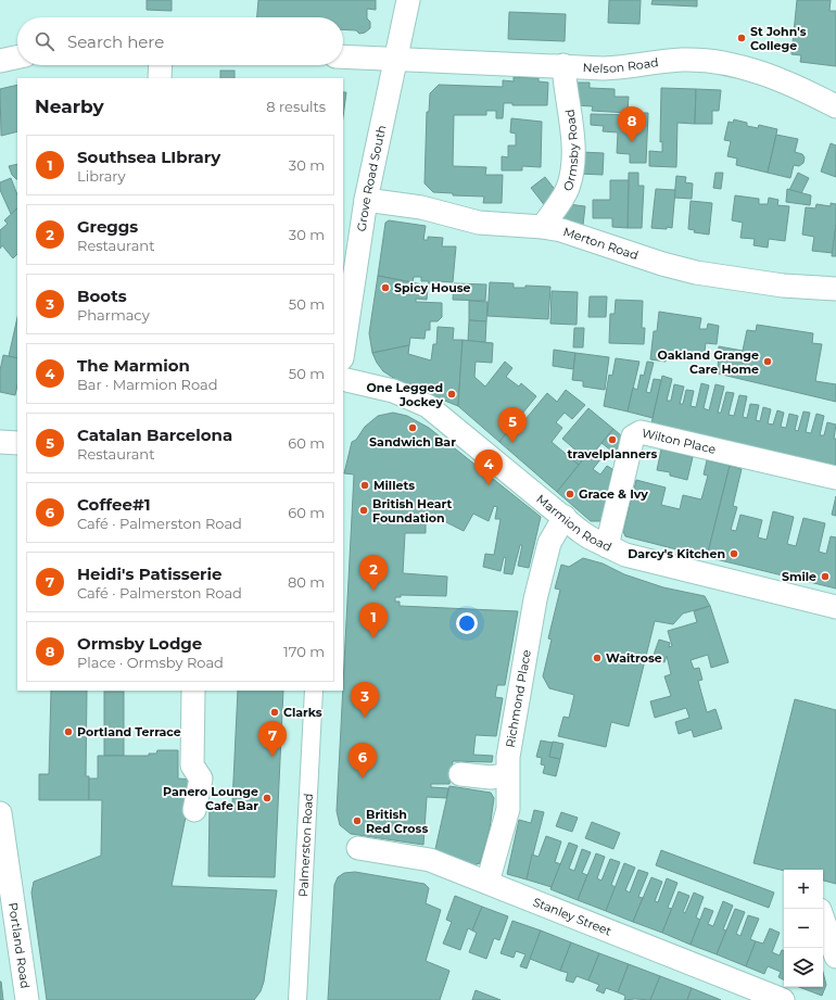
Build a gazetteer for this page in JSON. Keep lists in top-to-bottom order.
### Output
{
  "streets": {
    "street": [
      "Nelson Road",
      "Ormsby Road",
      "Grove Road South",
      "Merton Road",
      "Wilton Place",
      "Marmion Road",
      "Richmond Place",
      "Palmerston Road",
      "Stanley Street",
      "Portland Road"
    ]
  },
  "crossings": [
    ["Nelson Road", "Ormsby Road"],
    ["Nelson Road", "Grove Road South"],
    ["Ormsby Road", "Merton Road"],
    ["Grove Road South", "Merton Road"],
    ["Wilton Place", "Marmion Road"],
    ["Marmion Road", "Richmond Place"],
    ["Richmond Place", "Stanley Street"]
  ],
  "places": [
    "St John's College",
    "Spicy House",
    "Oakland Grange Care Home",
    "One Legged Jockey",
    "Sandwich Bar",
    "travelplanners",
    "Millets",
    "Grace & Ivy",
    "British Heart Foundation",
    "Darcy's Kitchen",
    "Smile",
    "Waitrose",
    "Clarks",
    "Portland Terrace",
    "Panero Lounge Cafe Bar",
    "British Red Cross"
  ],
  "page": {
    "search": "Search here",
    "heading": ["Nearby", "8 results"],
    "pins": [
      "8",
      "5",
      "4",
      "2",
      "1",
      "3",
      "7",
      "6"
    ],
    "list": [
      {
        "mark": "1",
        "name": "Southsea LIbrary",
        "note": "Library",
        "value": "30 m"
      },
      {
        "mark": "2",
        "name": "Greggs",
        "note": "Restaurant",
        "value": "30 m"
      },
      {
        "mark": "3",
        "name": "Boots",
        "note": "Pharmacy",
        "value": "50 m"
      },
      {
        "mark": "4",
        "name": "The Marmion",
        "note": "Bar · Marmion Road",
        "value": "50 m"
      },
      {
        "mark": "5",
        "name": "Catalan Barcelona",
        "note": "Restaurant",
        "value": "60 m"
      },
      {
        "mark": "6",
        "name": "Coffee#1",
        "note": "Café · Palmerston Road",
        "value": "60 m"
      },
      {
        "mark": "7",
        "name": "Heidi's Patisserie",
        "note": "Café · Palmerston Road",
        "value": "80 m"
      },
      {
        "mark": "8",
        "name": "Ormsby Lodge",
        "note": "Place · Ormsby Road",
        "value": "170 m"
      }
    ],
    "map_buttons": ["+", "−"]
  }
}
